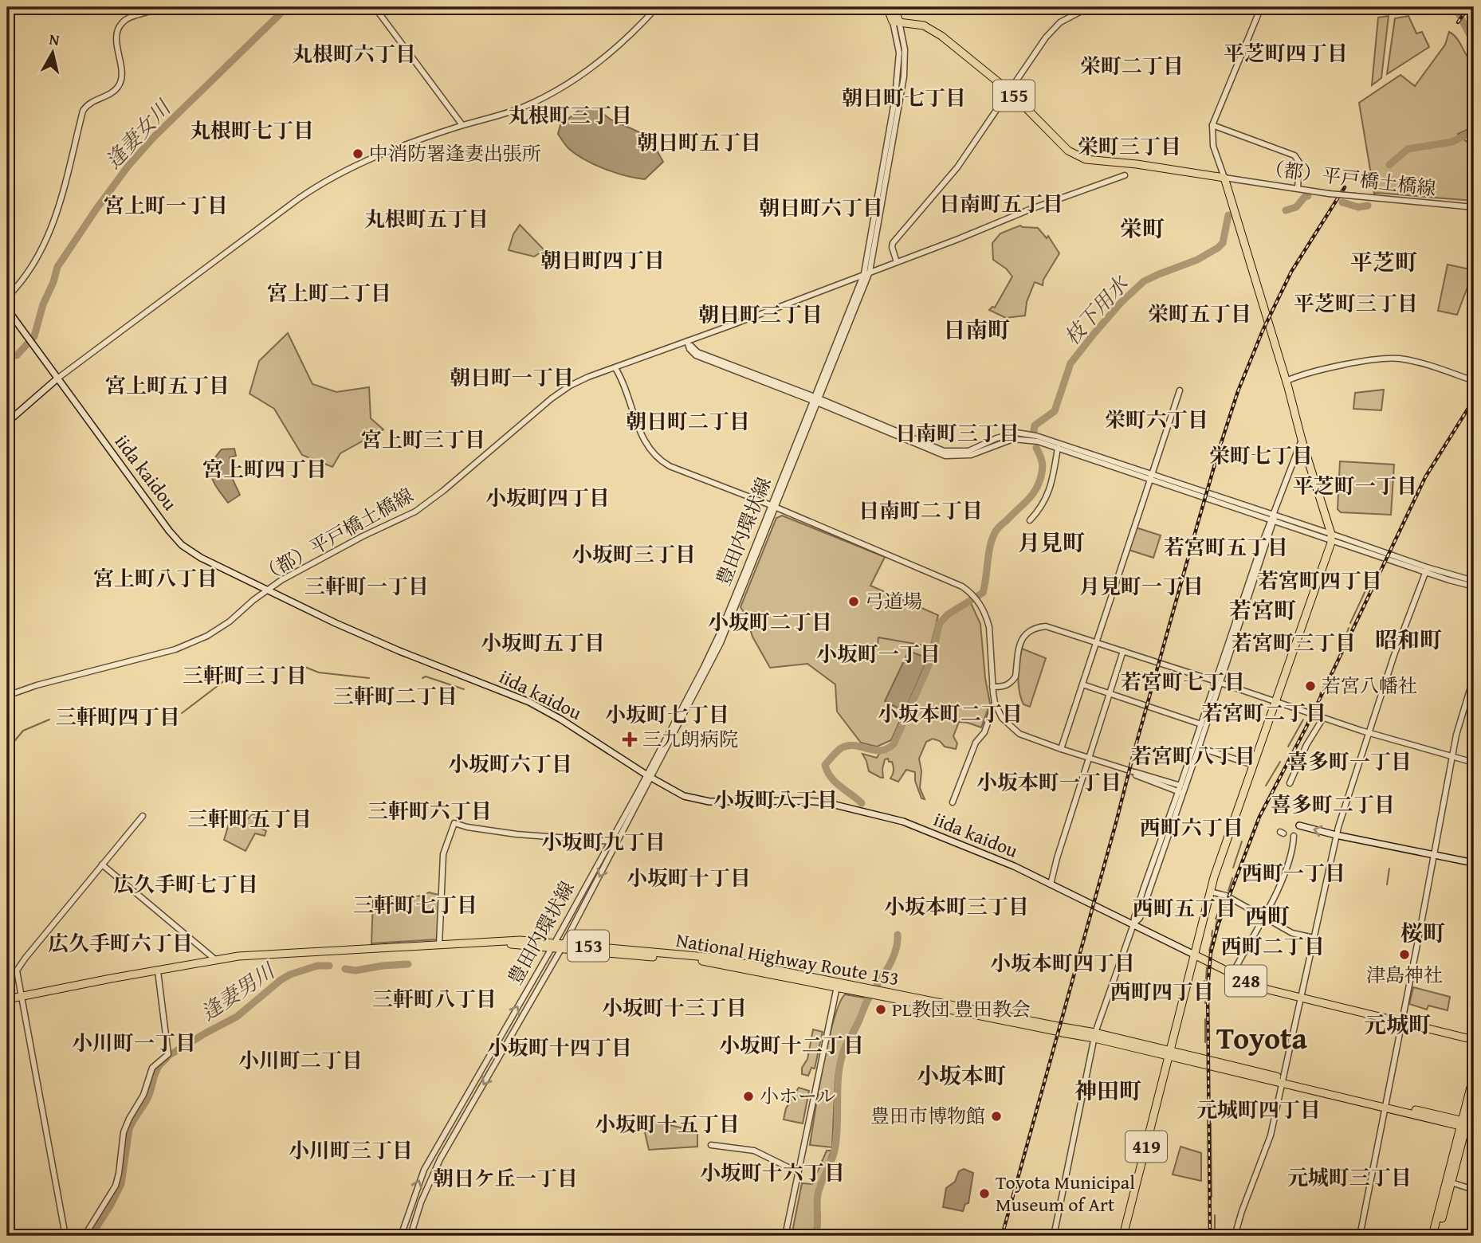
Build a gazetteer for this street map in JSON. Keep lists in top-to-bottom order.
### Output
{
  "streets": {
    "highway": [
      "155",
      "153",
      "National Highway Route 153",
      "248",
      "419"
    ],
    "main road": ["iida kaidou"],
    "street": ["（都）平戸橋土橋線", "豊田内環状線"]
  },
  "crossings": [
    ["155", "（都）平戸橋土橋線"],
    ["155", "豊田内環状線"],
    ["（都）平戸橋土橋線", "iida kaidou"],
    ["（都）平戸橋土橋線", "豊田内環状線"],
    ["iida kaidou", "豊田内環状線"],
    ["iida kaidou", "248"],
    ["豊田内環状線", "National Highway Route 153"],
    ["National Highway Route 153", "419"]
  ],
  "districts": [
    "平芝町四丁目",
    "丸根町六丁目",
    "栄町二丁目",
    "朝日町七丁目",
    "丸根町三丁目",
    "丸根町七丁目",
    "朝日町五丁目",
    "栄町三丁目",
    "日南町五丁目",
    "宮上町一丁目",
    "朝日町六丁目",
    "丸根町五丁目",
    "栄町",
    "朝日町四丁目",
    "平芝町",
    "宮上町二丁目",
    "平芝町三丁目",
    "栄町五丁目",
    "朝日町三丁目",
    "日南町",
    "朝日町一丁目",
    "宮上町五丁目",
    "栄町六丁目",
    "朝日町二丁目",
    "日南町三丁目",
    "宮上町三丁目",
    "栄町七丁目",
    "宮上町四丁目",
    "平芝町一丁目",
    "小坂町四丁目",
    "日南町二丁目",
    "月見町",
    "若宮町五丁目",
    "小坂町三丁目",
    "宮上町八丁目",
    "若宮町四丁目",
    "三軒町一丁目",
    "月見町一丁目",
    "若宮町",
    "小坂町二丁目",
    "昭和町",
    "小坂町五丁目",
    "若宮町三丁目",
    "小坂町一丁目",
    "三軒町三丁目",
    "若宮町七丁目",
    "三軒町二丁目",
    "若宮町二丁目",
    "小坂本町二丁目",
    "小坂町七丁目",
    "三軒町四丁目",
    "若宮町八丁目",
    "喜多町一丁目",
    "小坂町六丁目",
    "小坂本町一丁目",
    "小坂町八丁目",
    "喜多町二丁目",
    "三軒町六丁目",
    "三軒町五丁目",
    "西町六丁目",
    "小坂町九丁目",
    "西町一丁目",
    "小坂町十丁目",
    "広久手町七丁目",
    "三軒町七丁目",
    "小坂本町三丁目",
    "西町五丁目",
    "西町",
    "桜町",
    "広久手町六丁目",
    "西町二丁目",
    "小坂本町四丁目",
    "西町四丁目",
    "三軒町八丁目",
    "小坂町十三丁目",
    "元城町",
    "Toyota",
    "小川町一丁目",
    "小坂町十二丁目",
    "小坂町十四丁目",
    "小川町二丁目",
    "小坂本町",
    "神田町",
    "元城町四丁目",
    "小坂町十五丁目",
    "小川町三丁目",
    "小坂町十六丁目",
    "元城町三丁目",
    "朝日ケ丘一丁目"
  ],
  "water": ["逢妻女川", "枝下用水", "逢妻男川"],
  "places": {
    "other": [
      "中消防署逢妻出張所",
      "弓道場",
      "若宮八幡社",
      "津島神社",
      "PL教団 豊田教会",
      "小ホール",
      "豊田市博物館",
      "Toyota Municipal Museum of Art"
    ],
    "health": ["三九朗病院"]
  },
  "north": "top"
}
